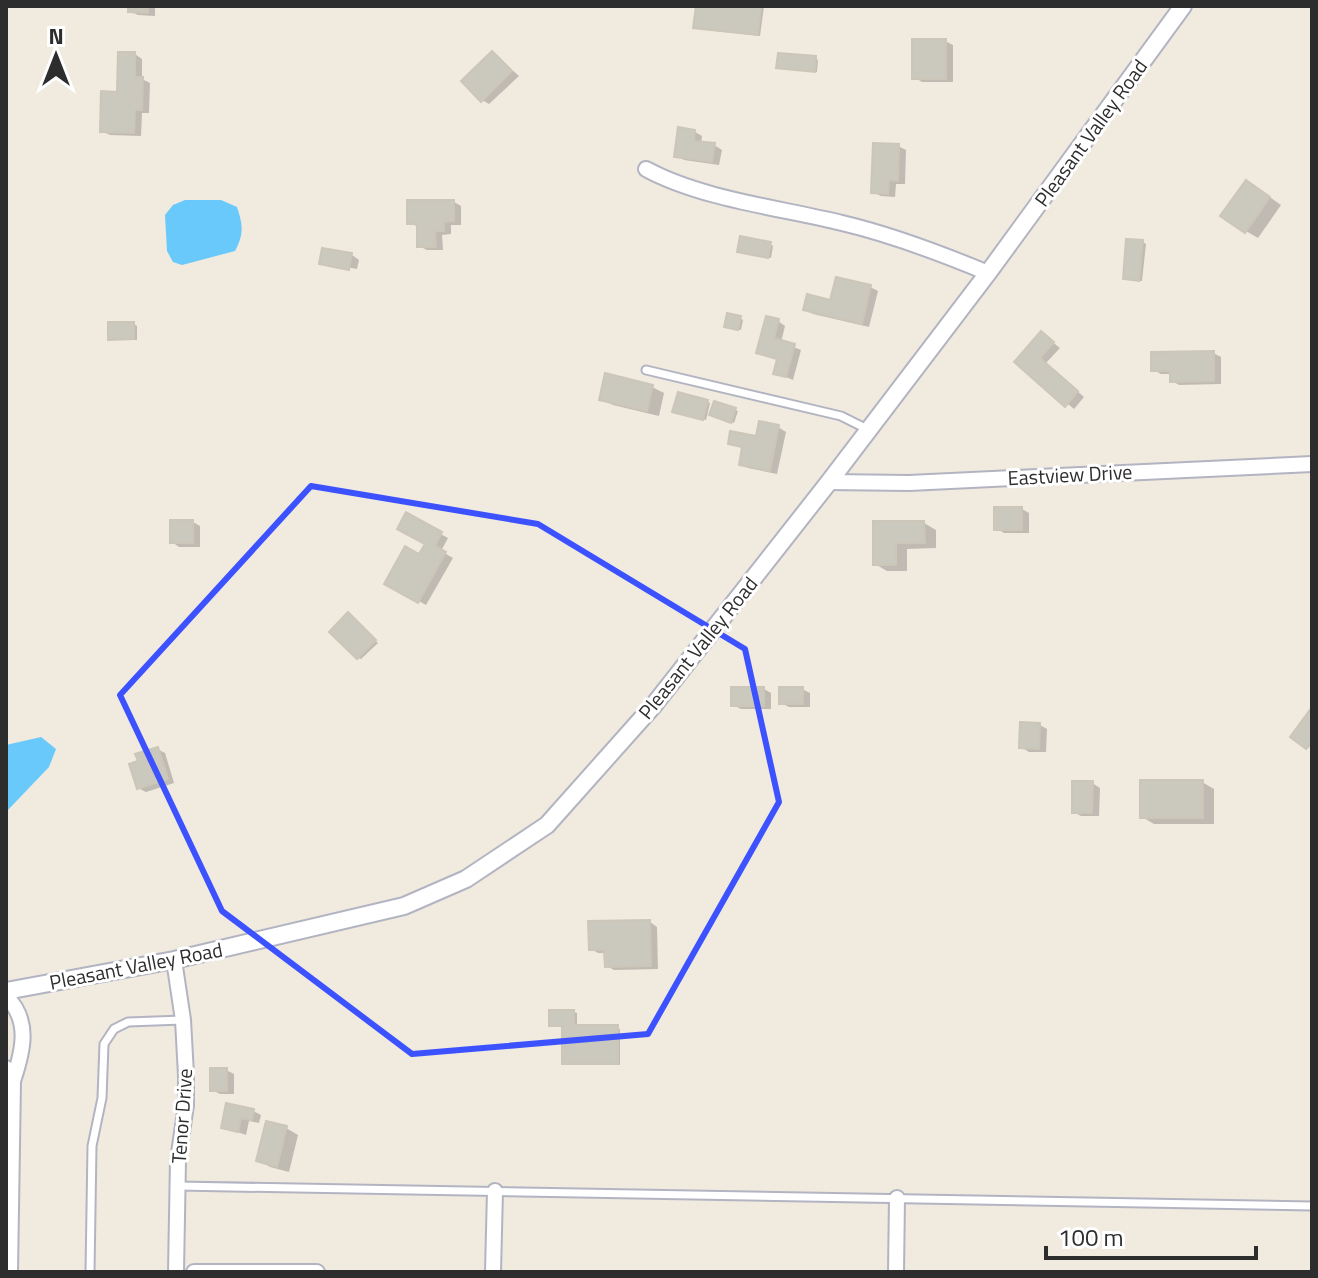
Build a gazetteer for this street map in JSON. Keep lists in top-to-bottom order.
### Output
{
  "streets": {
    "street": ["Pleasant Valley Road", "Eastview Drive", "Tenor Drive"]
  },
  "crossings": [
    ["Pleasant Valley Road", "Eastview Drive"],
    ["Pleasant Valley Road", "Tenor Drive"]
  ],
  "scale_bar": "100 m",
  "north": "top"
}
